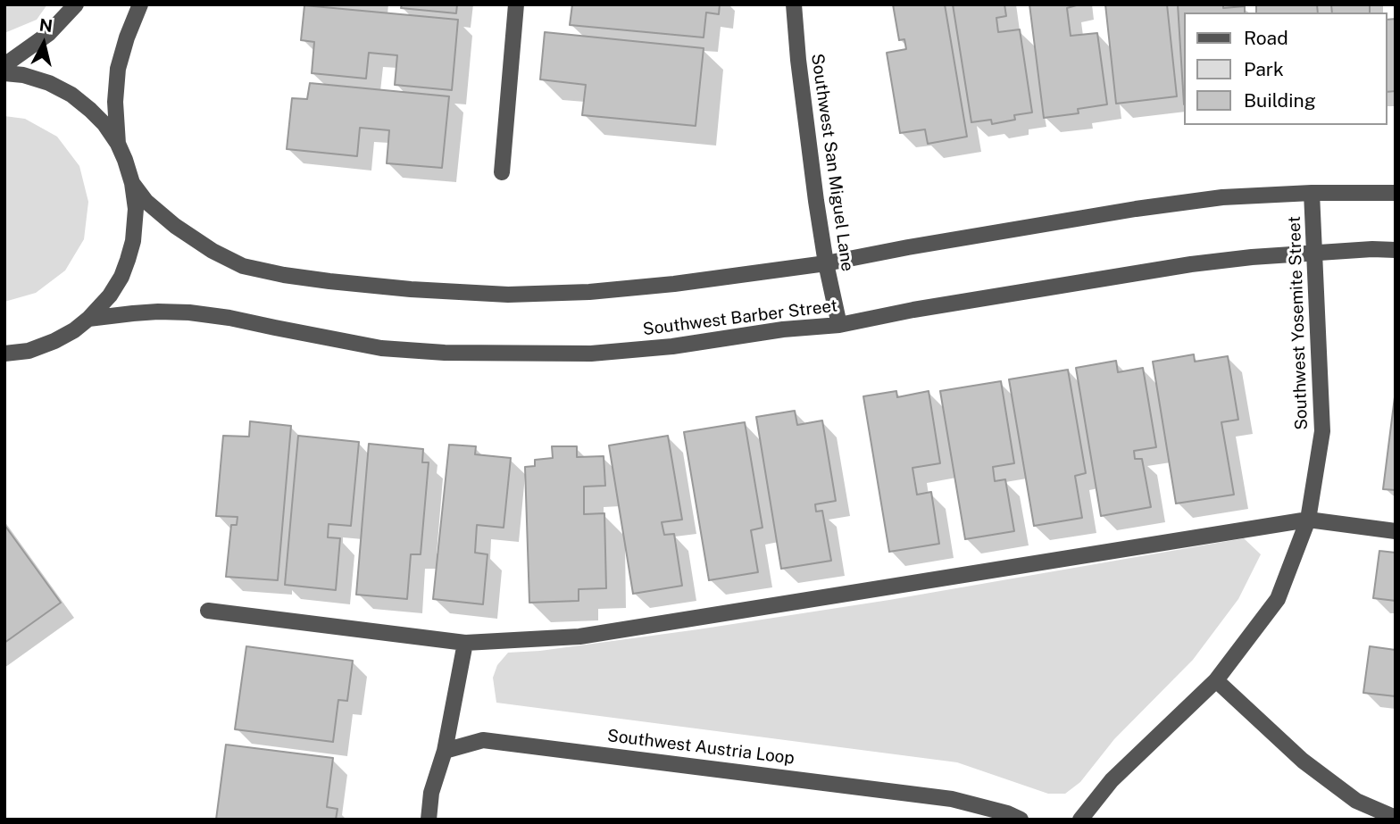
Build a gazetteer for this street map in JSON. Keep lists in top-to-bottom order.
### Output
{
  "streets": {
    "street": [
      "Southwest San Miguel Lane",
      "Southwest Barber Street",
      "Southwest Yosemite Street",
      "Southwest Austria Loop"
    ]
  },
  "crossings": [
    ["Southwest San Miguel Lane", "Southwest Barber Street"],
    ["Southwest Barber Street", "Southwest Yosemite Street"]
  ],
  "legend": ["Road", "Park", "Building"],
  "north": "top"
}
